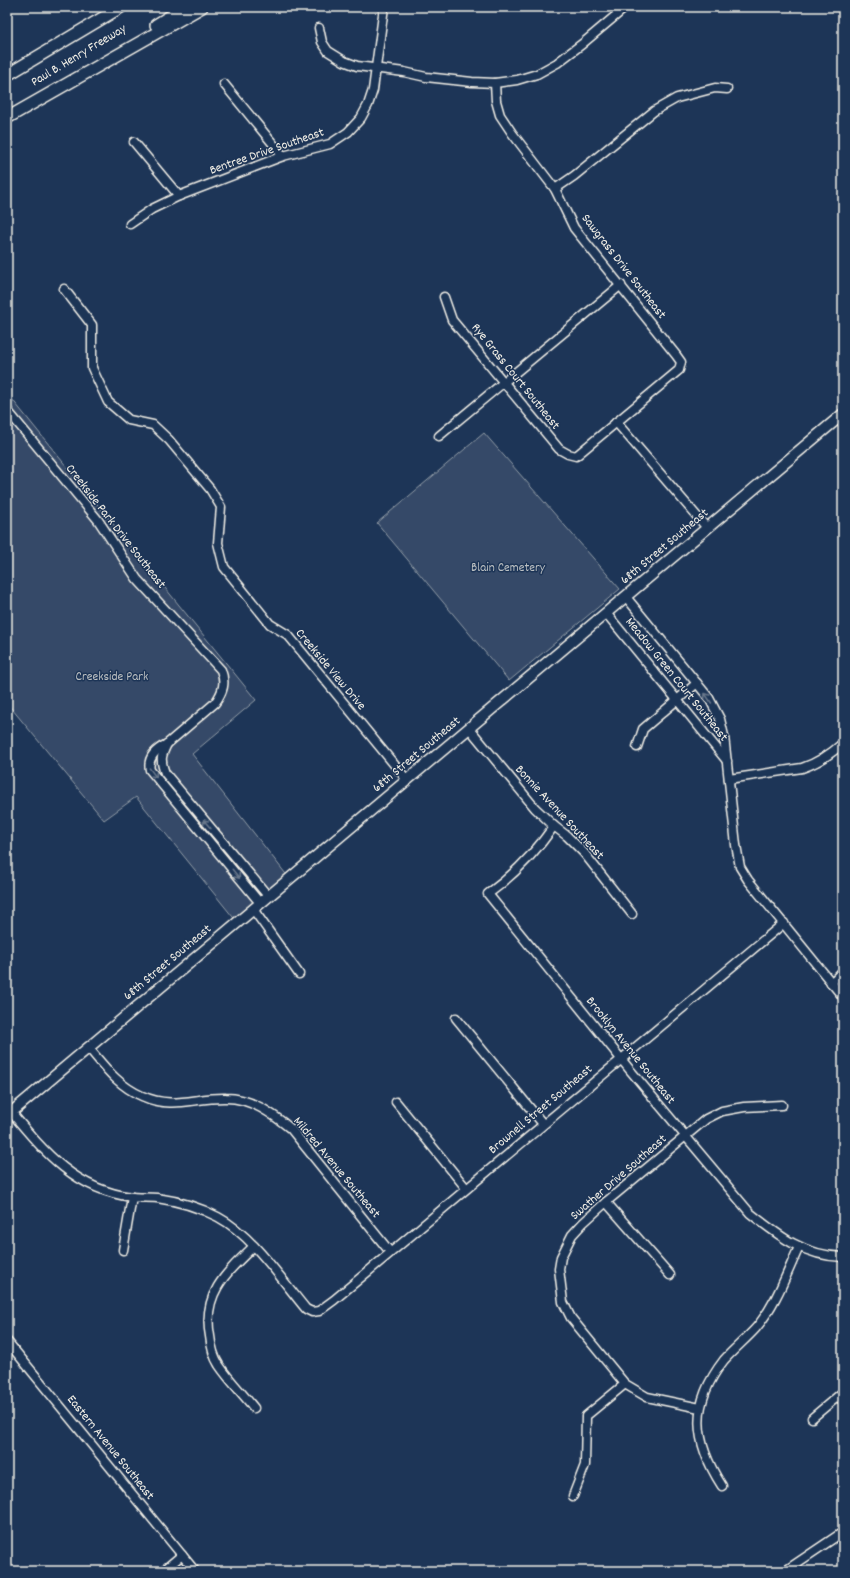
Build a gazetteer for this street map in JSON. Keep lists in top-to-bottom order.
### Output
{
  "streets": {
    "highway": ["Paul B. Henry Freeway"],
    "main road": ["68th Street Southeast"],
    "street": [
      "Bentree Drive Southeast",
      "Sawgrass Drive Southeast",
      "Rye Grass Court Southeast",
      "Creekside Park Drive Southeast",
      "Creekside View Drive",
      "Meadow Green Court Southeast",
      "Bonnie Avenue Southeast",
      "Brooklyn Avenue Southeast",
      "Brownell Street Southeast",
      "Mildred Avenue Southeast",
      "Swather Drive Southeast",
      "Eastern Avenue Southeast"
    ]
  },
  "crossings": [
    ["Sawgrass Drive Southeast", "Rye Grass Court Southeast"],
    ["Creekside Park Drive Southeast", "68th Street Southeast"],
    ["68th Street Southeast", "Creekside View Drive"],
    ["68th Street Southeast", "Meadow Green Court Southeast"],
    ["68th Street Southeast", "Bonnie Avenue Southeast"],
    ["68th Street Southeast", "Mildred Avenue Southeast"],
    ["Bonnie Avenue Southeast", "Brooklyn Avenue Southeast"],
    ["Brooklyn Avenue Southeast", "Brownell Street Southeast"],
    ["Brooklyn Avenue Southeast", "Swather Drive Southeast"],
    ["Brownell Street Southeast", "Mildred Avenue Southeast"]
  ],
  "parks": ["Blain Cemetery", "Creekside Park"]
}
